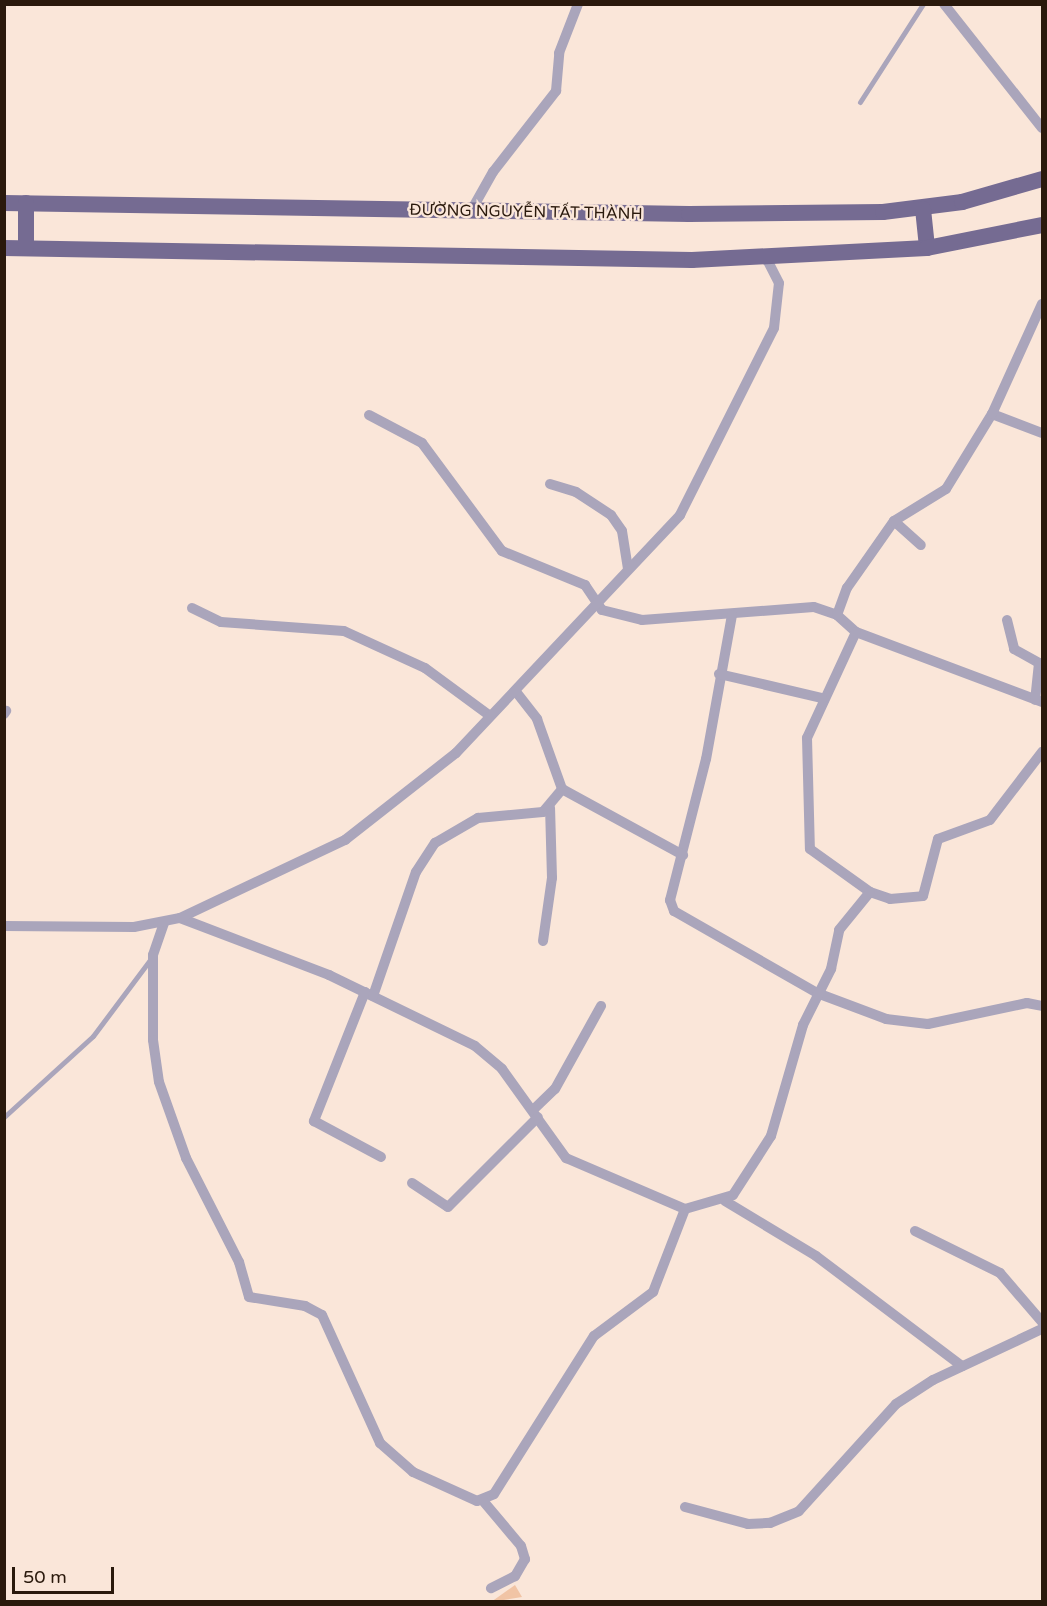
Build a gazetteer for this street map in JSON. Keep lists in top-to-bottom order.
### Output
{
  "streets": {
    "main road": ["ĐƯỜNG NGUYỄN TẤT THÀNH"]
  },
  "scale_bar": "50 m"
}
